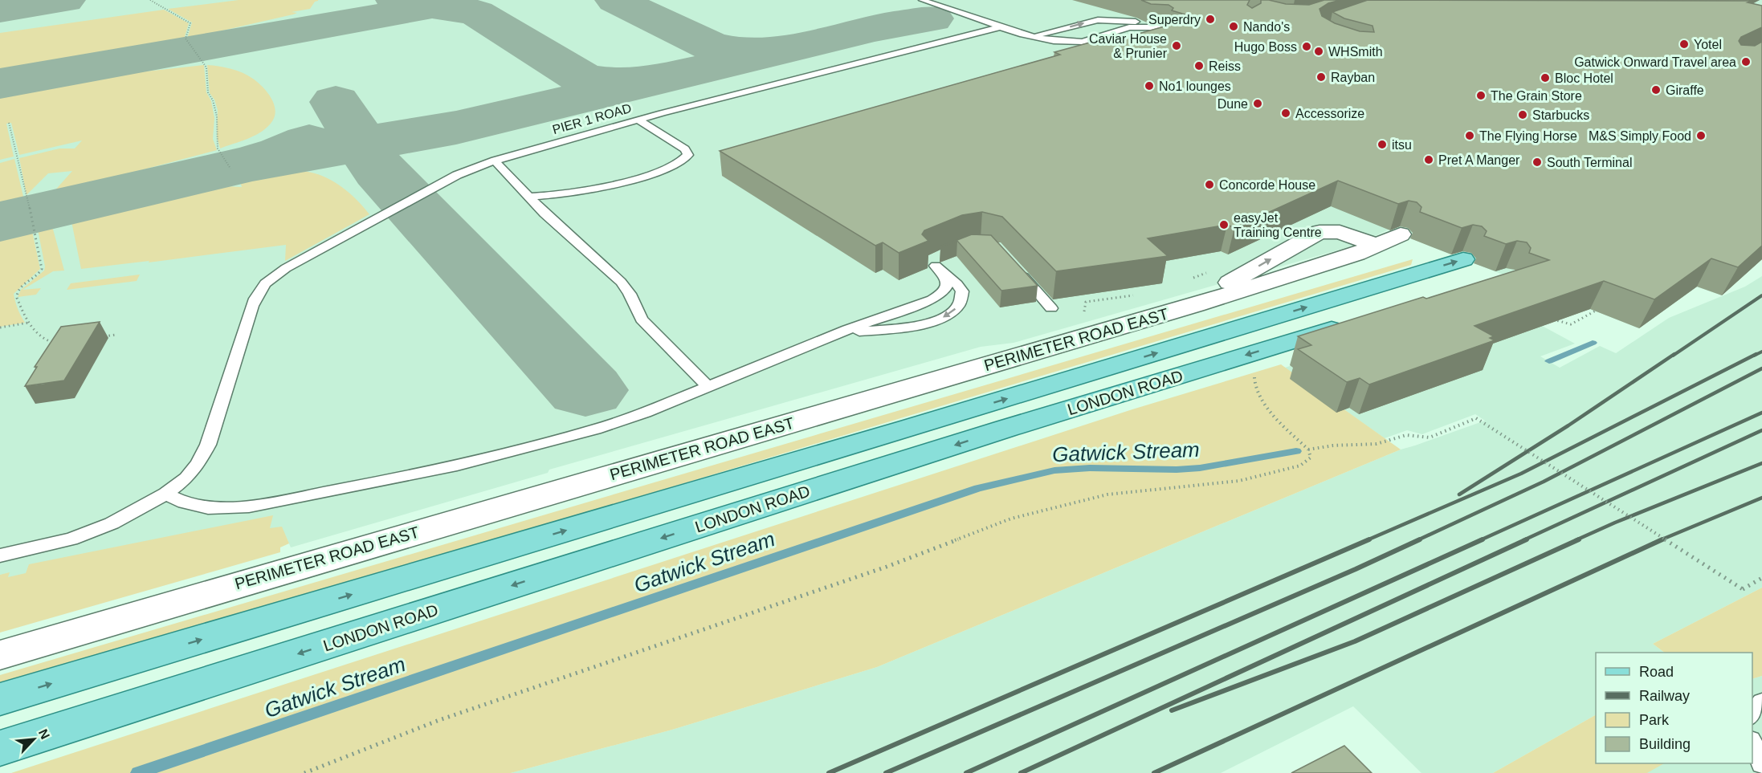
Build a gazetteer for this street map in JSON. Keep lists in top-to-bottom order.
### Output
{
  "streets": {
    "main road": ["LONDON ROAD"],
    "street": ["PERIMETER ROAD EAST"],
    "lane": ["PIER 1 ROAD"]
  },
  "water": ["Gatwick Stream"],
  "places": [
    "Superdry",
    "Nando's",
    "Yotel",
    "Caviar House & Prunier",
    "Hugo Boss",
    "WHSmith",
    "Gatwick Onward Travel area",
    "Reiss",
    "Rayban",
    "Bloc Hotel",
    "No1 lounges",
    "Giraffe",
    "The Grain Store",
    "Dune",
    "Accessorize",
    "Starbucks",
    "The Flying Horse",
    "M&S Simply Food",
    "itsu",
    "Pret A Manger",
    "South Terminal",
    "Concorde House",
    "easyJet Training Centre"
  ],
  "legend": [
    "Road",
    "Railway",
    "Park",
    "Building"
  ],
  "north": "top right"
}
